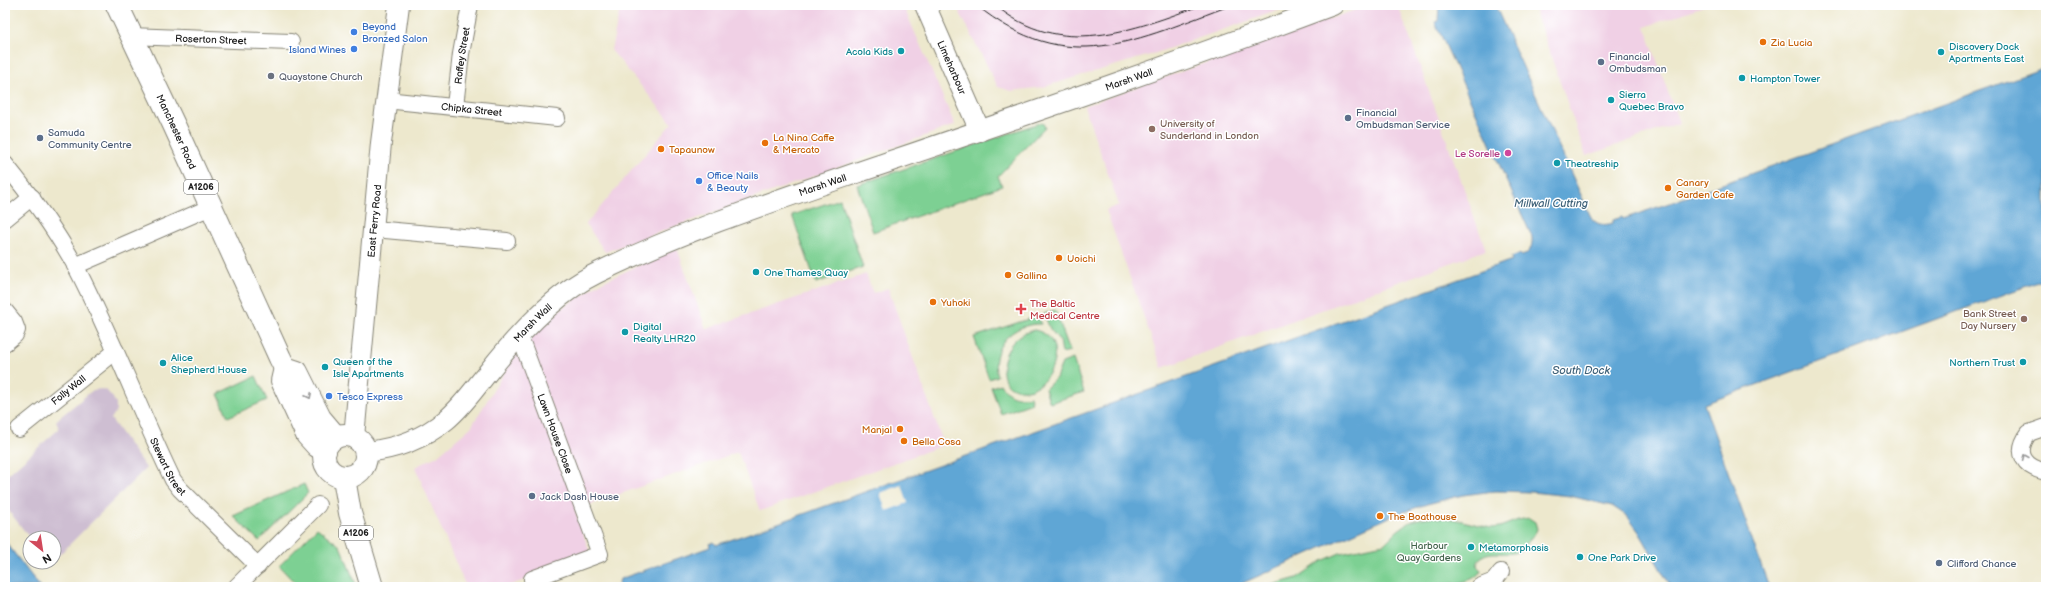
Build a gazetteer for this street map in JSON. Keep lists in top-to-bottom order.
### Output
{
  "streets": {
    "main road": ["Manchester Road", "A1206"],
    "street": [
      "Roserton Street",
      "Roffey Street",
      "Limeharbour",
      "Marsh Wall",
      "Chipka Street",
      "East Ferry Road",
      "Folly Wall",
      "Lawn House Close",
      "Stewart Street"
    ]
  },
  "crossings": [
    ["Roserton Street", "Manchester Road"],
    ["Roffey Street", "Chipka Street"],
    ["Limeharbour", "Marsh Wall"],
    ["Marsh Wall", "Manchester Road"],
    ["Marsh Wall", "A1206"],
    ["Marsh Wall", "East Ferry Road"],
    ["Marsh Wall", "Lawn House Close"],
    ["Chipka Street", "East Ferry Road"],
    ["Manchester Road", "A1206"],
    ["Manchester Road", "East Ferry Road"],
    ["A1206", "East Ferry Road"],
    ["Folly Wall", "Stewart Street"]
  ],
  "water": ["Millwall Cutting", "South Dock"],
  "parks": ["Harbour Quay Gardens"],
  "places": {
    "other": [
      "Beyond Bronzed Salon",
      "Zia Lucia",
      "Island Wines",
      "Acola Kids",
      "Discovery Dock Apartments East",
      "Financial Ombudsman",
      "Quaystone Church",
      "Hampton Tower",
      "Sierra Quebec Bravo",
      "Financial Ombudsman Service",
      "University of Sunderland in London",
      "Samuda Community Centre",
      "La Nina Caffe & Mercato",
      "Tapaunow",
      "Le Sorelle",
      "Theatreship",
      "Office Nails & Beauty",
      "Canary Garden Cafe",
      "Uoichi",
      "One Thames Quay",
      "Gallina",
      "Yuhoki",
      "Bank Street Day Nursery",
      "Digital Realty LHR20",
      "Northern Trust",
      "Alice Shepherd House",
      "Queen of the Isle Apartments",
      "Tesco Express",
      "Manjal",
      "Bella Cosa",
      "Jack Dash House",
      "The Boathouse",
      "Metamorphosis",
      "One Park Drive",
      "Clifford Chance"
    ],
    "health": ["The Baltic Medical Centre"]
  },
  "north": "bottom right"
}
